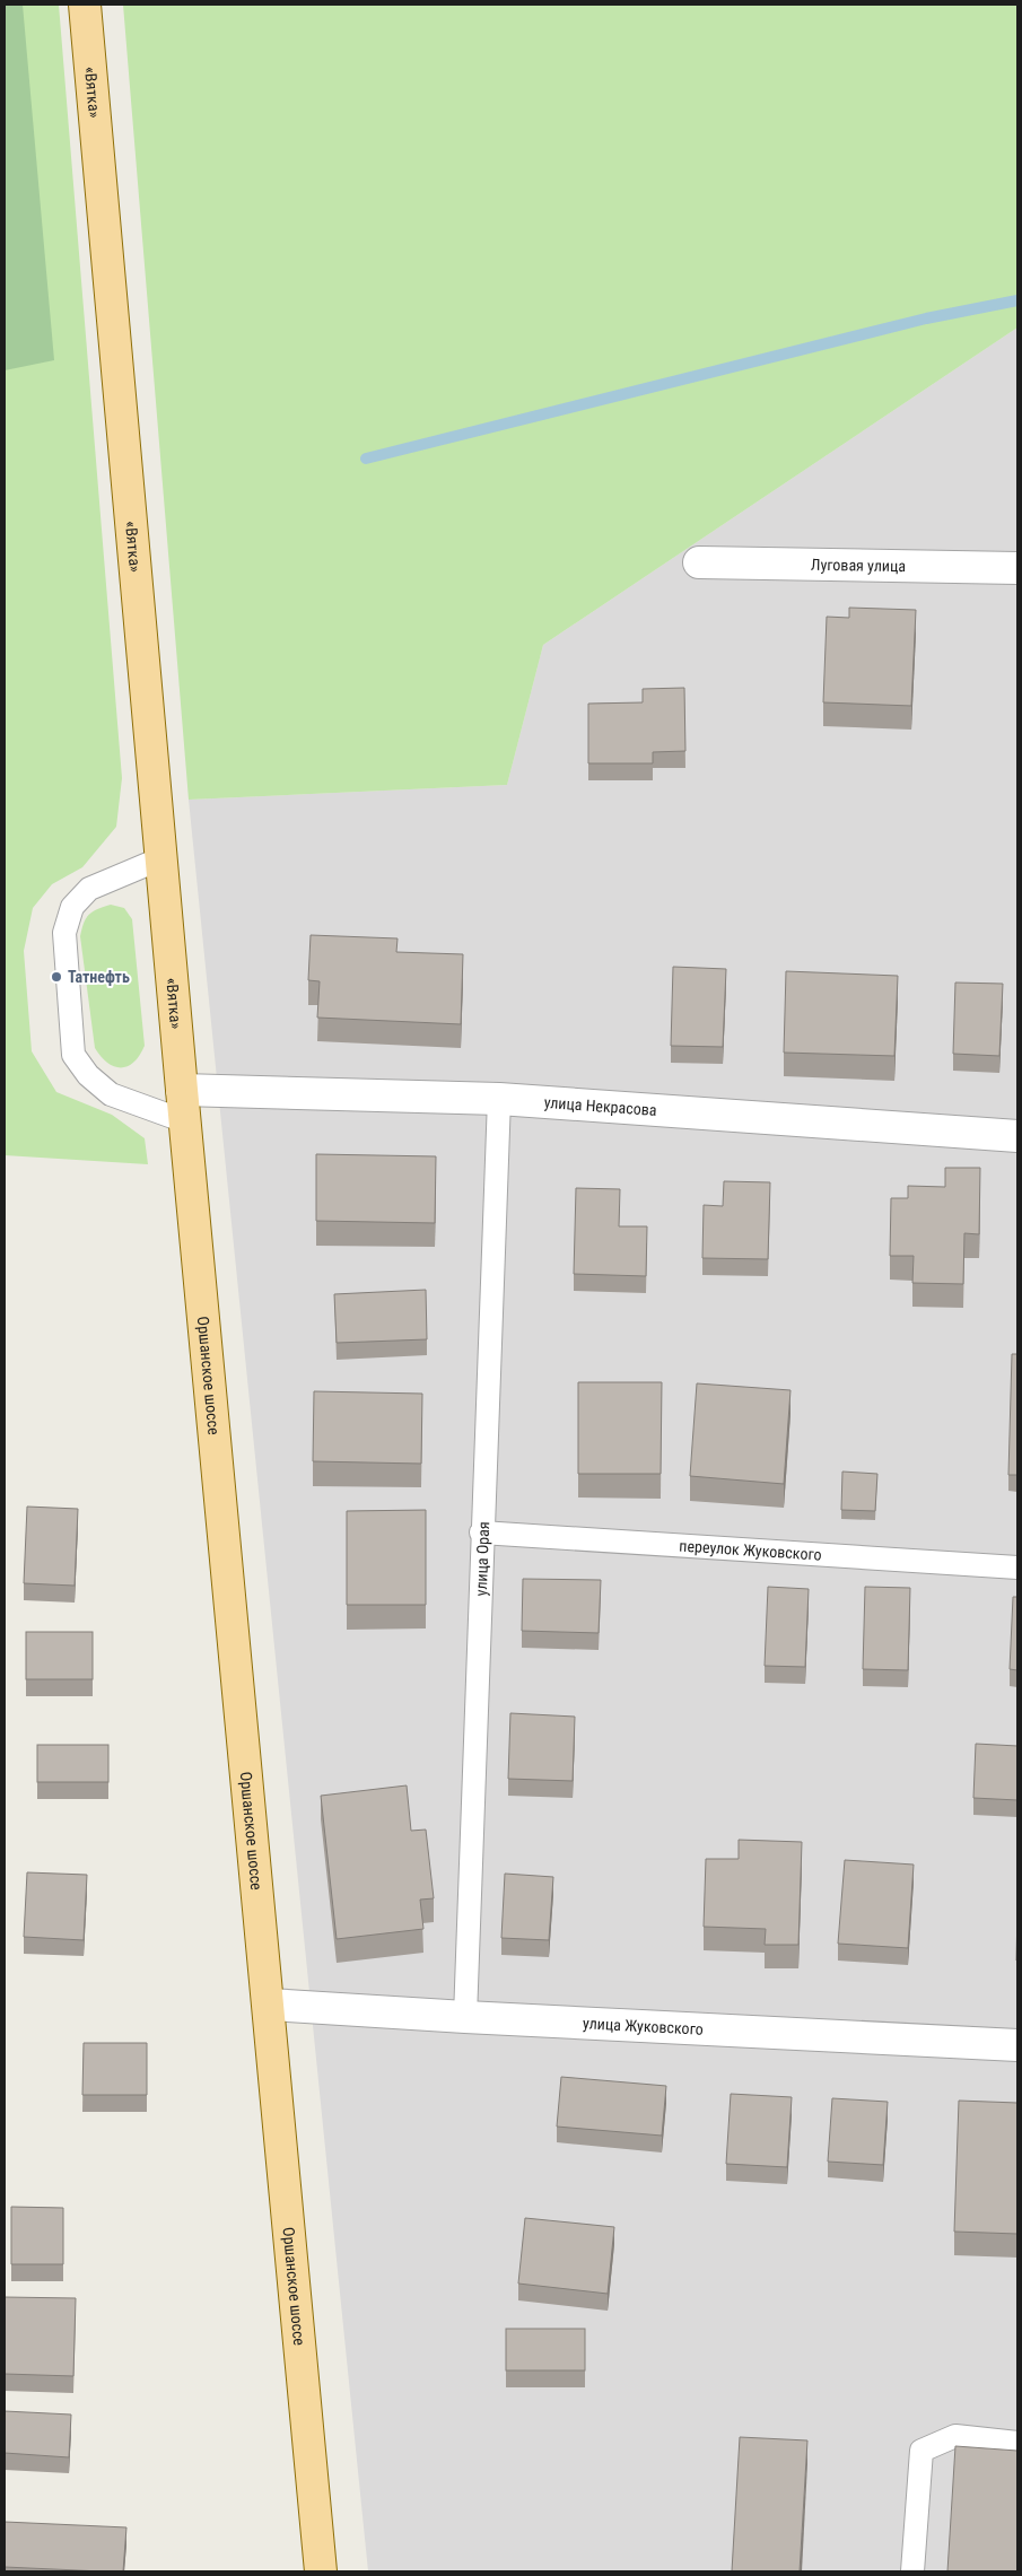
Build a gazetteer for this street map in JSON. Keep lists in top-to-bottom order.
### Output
{
  "streets": {
    "main road": ["«Вятка»", "Оршанское шоссе"],
    "street": ["Луговая улица", "улица Некрасова", "улица Жуковского"],
    "lane": ["переулок Жуковского", "улица Орая"]
  },
  "crossings": [
    ["«Вятка»", "улица Некрасова"],
    ["«Вятка»", "Оршанское шоссе"],
    ["улица Некрасова", "Оршанское шоссе"],
    ["улица Некрасова", "улица Орая"],
    ["Оршанское шоссе", "улица Жуковского"],
    ["переулок Жуковского", "улица Орая"],
    ["улица Орая", "улица Жуковского"]
  ],
  "places": ["Татнефть"]
}
